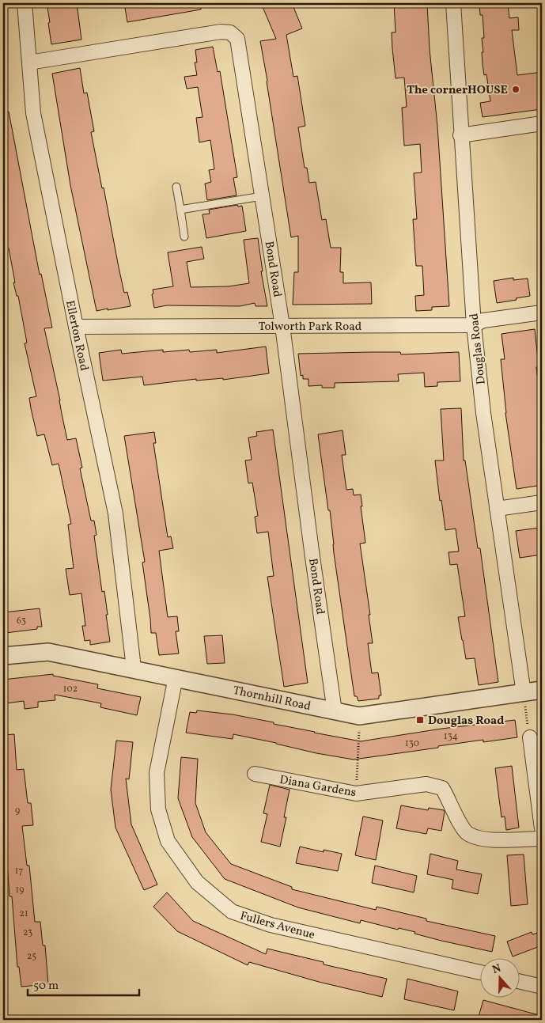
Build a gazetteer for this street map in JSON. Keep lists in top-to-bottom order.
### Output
{
  "streets": {
    "street": [
      "Bond Road",
      "Tolworth Park Road",
      "Ellerton Road",
      "Douglas Road",
      "Thornhill Road",
      "Diana Gardens",
      "Fullers Avenue"
    ]
  },
  "crossings": [
    ["Bond Road", "Tolworth Park Road"],
    ["Bond Road", "Ellerton Road"],
    ["Bond Road", "Thornhill Road"],
    ["Tolworth Park Road", "Ellerton Road"],
    ["Tolworth Park Road", "Douglas Road"],
    ["Ellerton Road", "Thornhill Road"],
    ["Douglas Road", "Thornhill Road"],
    ["Thornhill Road", "Fullers Avenue"]
  ],
  "places": {
    "other": ["The cornerHOUSE"],
    "transit": ["Douglas Road"]
  },
  "house_numbers": [
    "63",
    "102",
    "134",
    "130",
    "9",
    "17",
    "19",
    "21",
    "23",
    "25"
  ],
  "scale_bar": "50 m",
  "north": "top"
}
